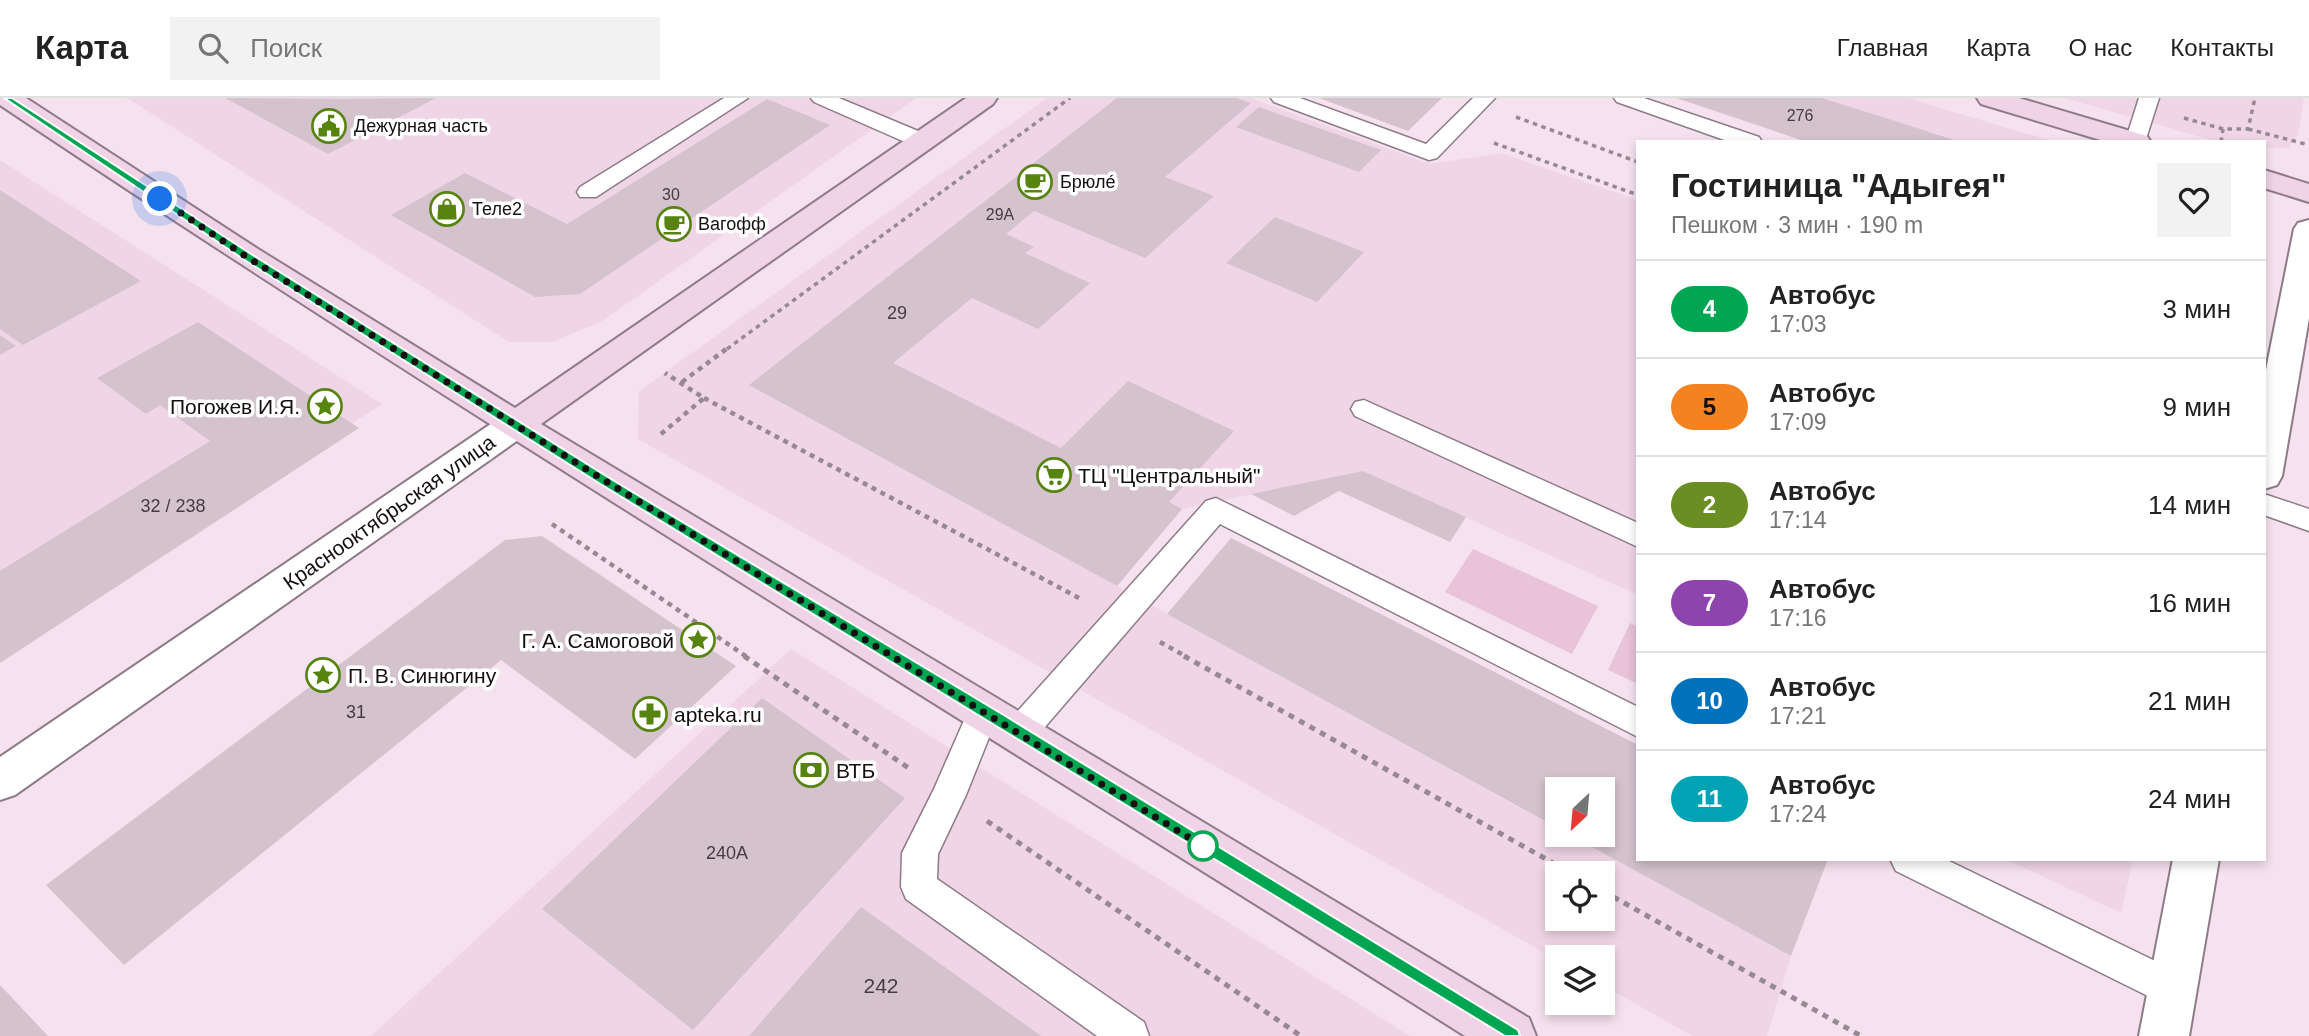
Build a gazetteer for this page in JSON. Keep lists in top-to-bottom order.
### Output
{
  "streets": {
    "main road": ["Краснооктябрьская улица"]
  },
  "places": {
    "public building": ["Дежурная часть"],
    "cafe": ["Брюлé", "Вагофф"],
    "shop": ["Теле2"],
    "place": ["Погожев И.Я.", "Г. А. Самоговой", "П. В. Синюгину"],
    "supermarket": ["ТЦ \"Центральный\""],
    "pharmacy": ["apteka.ru"],
    "bank": ["ВТБ"]
  },
  "lines": ["bus line 4"],
  "house_numbers": [
    "276",
    "30",
    "29А",
    "29",
    "32 / 238",
    "31",
    "240А",
    "242"
  ],
  "north": "bottom left",
  "page": {
    "header": "Карта",
    "search": "Поиск",
    "nav": [
      "Главная",
      "Карта",
      "О нас",
      "Контакты"
    ],
    "heading": ["Гостиница \"Адыгея\"", "Пешком · 3 мин · 190 m"],
    "list": [
      {
        "mark": "4",
        "name": "Автобус",
        "note": "17:03",
        "value": "3 мин"
      },
      {
        "mark": "5",
        "name": "Автобус",
        "note": "17:09",
        "value": "9 мин"
      },
      {
        "mark": "2",
        "name": "Автобус",
        "note": "17:14",
        "value": "14 мин"
      },
      {
        "mark": "7",
        "name": "Автобус",
        "note": "17:16",
        "value": "16 мин"
      },
      {
        "mark": "10",
        "name": "Автобус",
        "note": "17:21",
        "value": "21 мин"
      },
      {
        "mark": "11",
        "name": "Автобус",
        "note": "17:24",
        "value": "24 мин"
      }
    ]
  }
}
